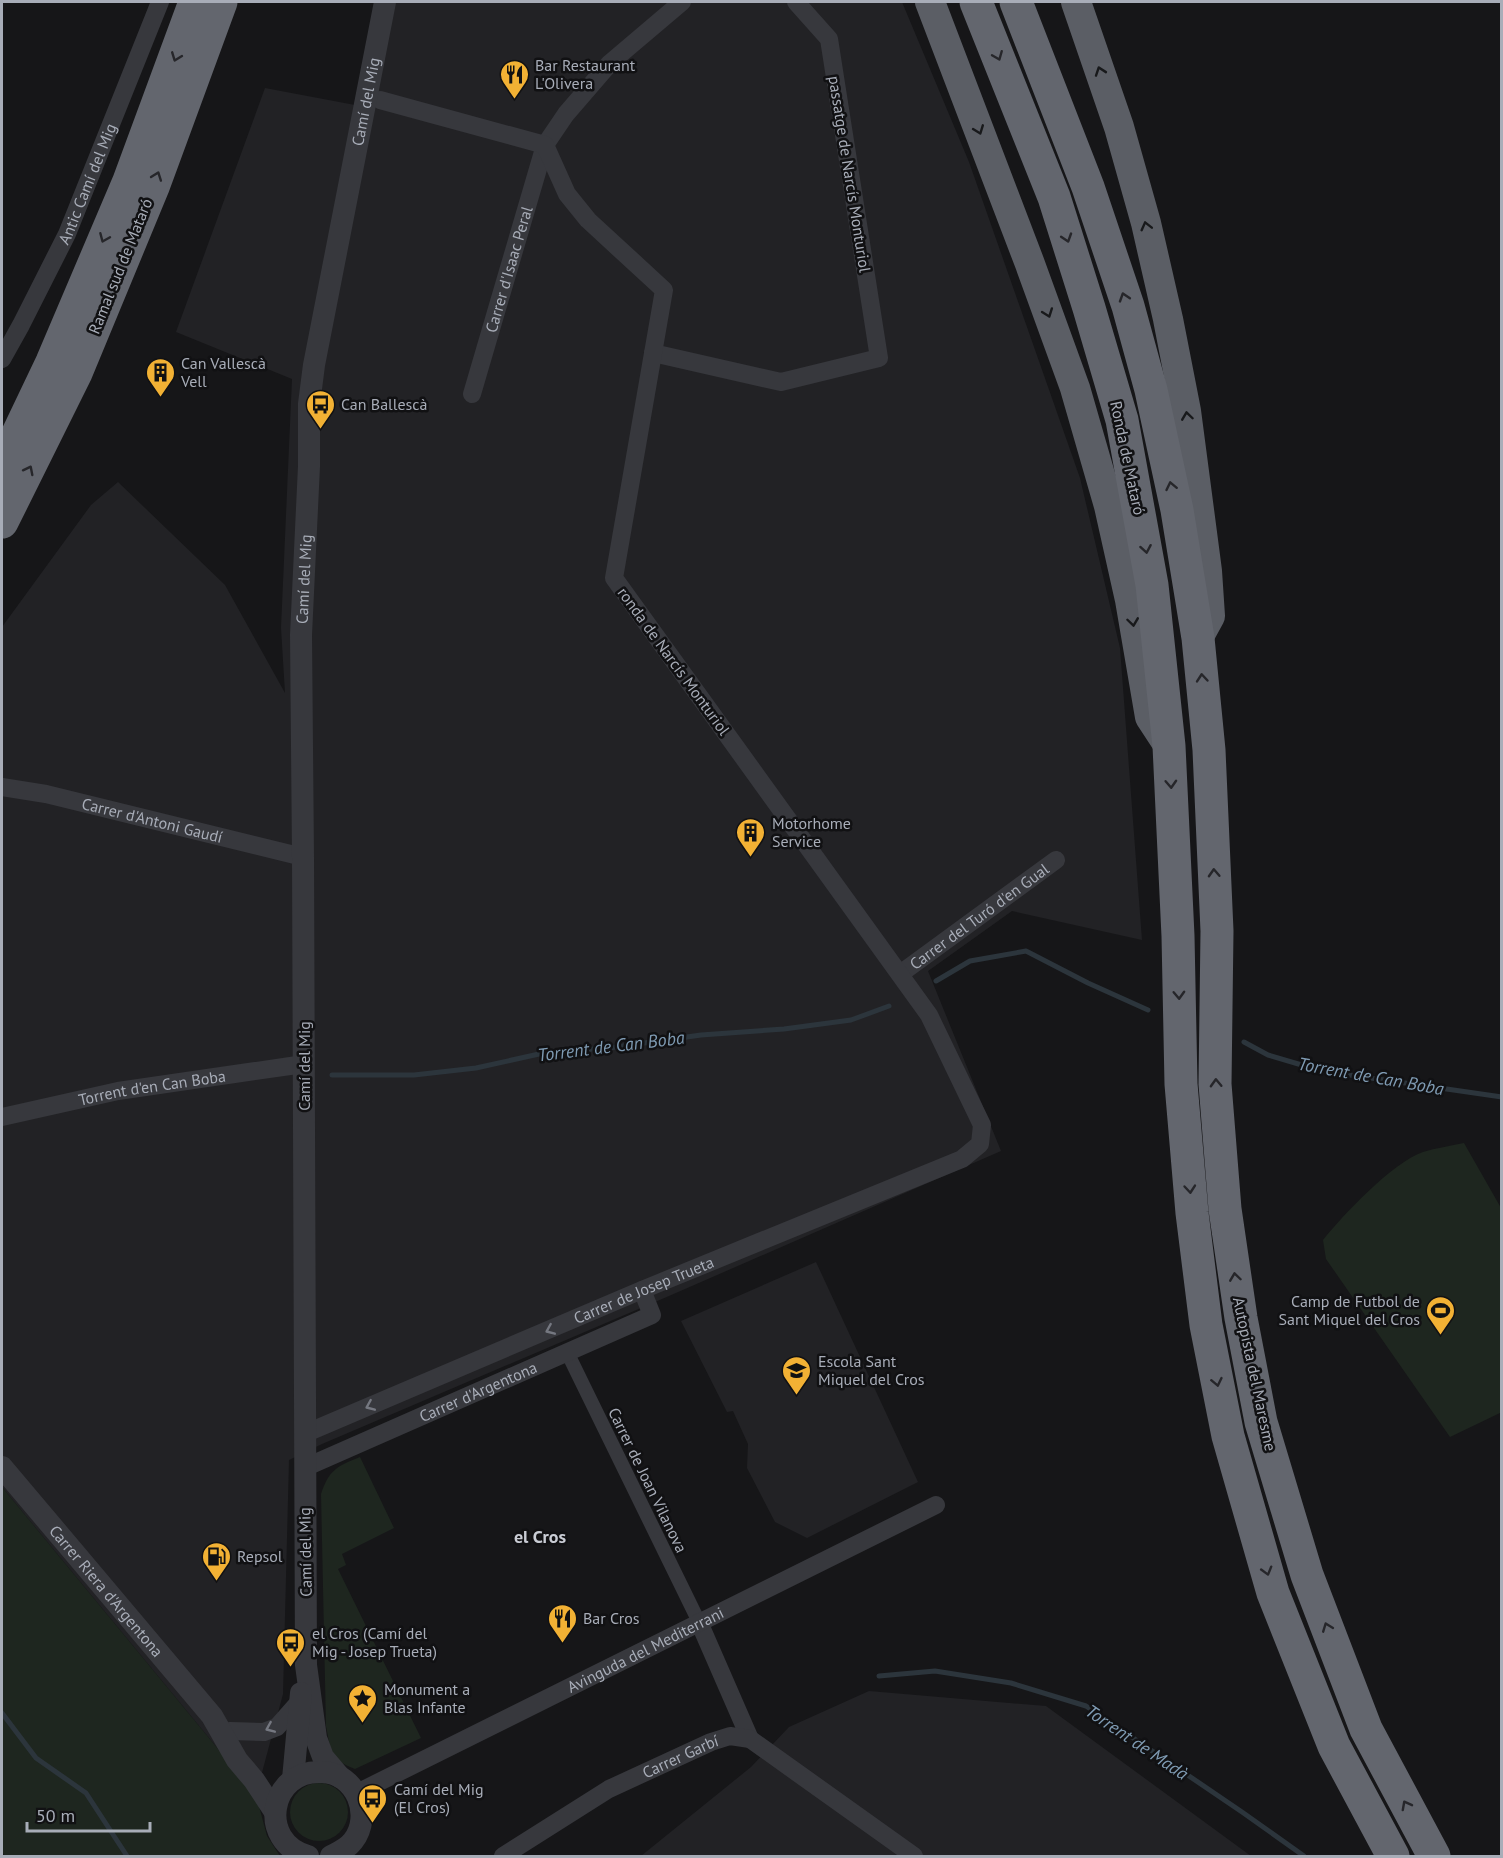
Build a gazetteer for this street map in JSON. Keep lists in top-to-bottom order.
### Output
{
  "streets": {
    "highway": ["Ramal sud de Mataró", "Ronda de Mataró", "Autopista del Maresme"],
    "street": [
      "Camí del Mig",
      "passatge de Narcís Monturiol",
      "Antic Camí del Mig",
      "Carrer d'Isaac Peral",
      "ronda de Narcís Monturiol",
      "Carrer d'Antoni Gaudí",
      "Carrer del Turó d'en Gual",
      "Torrent d'en Can Boba",
      "Carrer de Josep Trueta",
      "Carrer d'Argentona",
      "Carrer de Joan Vilanova",
      "Carrer Riera d'Argentona",
      "Avinguda del Mediterrani",
      "Carrer Garbí"
    ]
  },
  "crossings": [
    ["Camí del Mig", "Carrer d'Antoni Gaudí"],
    ["Camí del Mig", "Torrent d'en Can Boba"],
    ["Camí del Mig", "Carrer de Josep Trueta"],
    ["Camí del Mig", "Carrer d'Argentona"],
    ["Camí del Mig", "Carrer Riera d'Argentona"],
    ["Camí del Mig", "Avinguda del Mediterrani"],
    ["passatge de Narcís Monturiol", "ronda de Narcís Monturiol"],
    ["Carrer d'Isaac Peral", "ronda de Narcís Monturiol"],
    ["ronda de Narcís Monturiol", "Carrer del Turó d'en Gual"],
    ["ronda de Narcís Monturiol", "Carrer de Josep Trueta"],
    ["Carrer de Josep Trueta", "Carrer d'Argentona"],
    ["Carrer d'Argentona", "Carrer de Joan Vilanova"],
    ["Carrer de Joan Vilanova", "Avinguda del Mediterrani"]
  ],
  "one_way": ["Carrer de Josep Trueta", "Autopista del Maresme"],
  "districts": ["el Cros"],
  "water": ["Torrent de Can Boba", "Torrent de Madà"],
  "places": {
    "restaurant": ["Bar Restaurant L'Olivera", "Bar Cros"],
    "building": ["Can Vallescà Vell", "Motorhome Service"],
    "bus stop": ["Can Ballescà", "el Cros (Camí del Mig - Josep Trueta)", "Camí del Mig (El Cros)"],
    "sports": ["Camp de Futbol de Sant Miquel del Cros"],
    "school or university": ["Escola Sant Miquel del Cros"],
    "fuel station": ["Repsol"],
    "place": ["Monument a Blas Infante"]
  },
  "scale_bar": "50 m"
}
